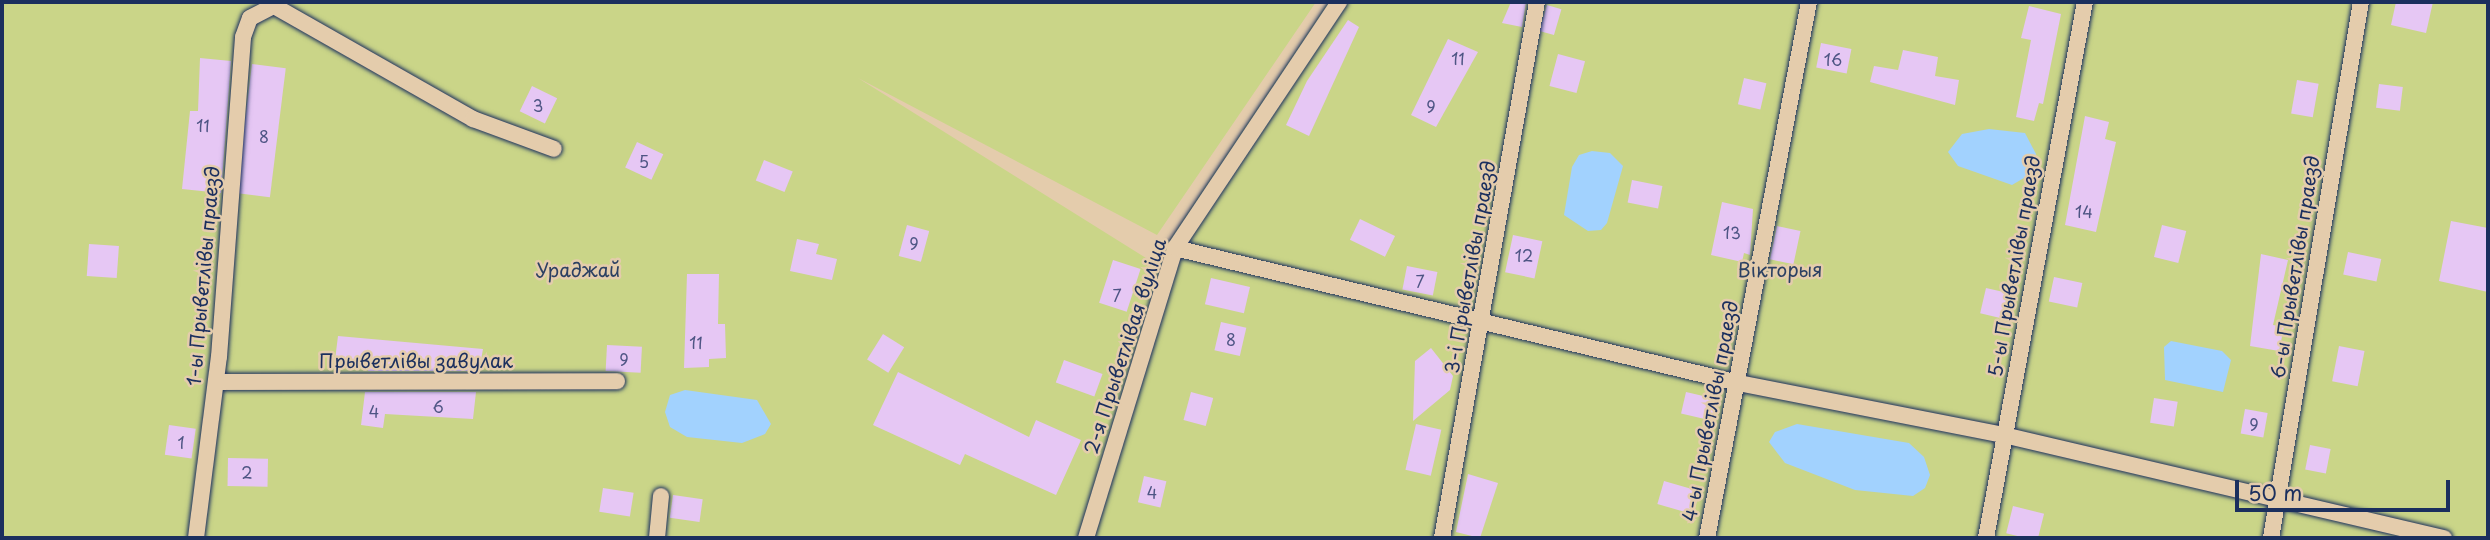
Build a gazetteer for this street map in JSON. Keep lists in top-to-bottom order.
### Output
{
  "streets": {
    "lane": [
      "5-ы Прыветлівы праезд",
      "3-і Прыветлівы праезд",
      "6-ы Прыветлівы праезд",
      "1-ы Прыветлівы праезд",
      "2-я Прыветлівая вуліца",
      "Прыветлівы завулак",
      "4-ы Прыветлівы праезд"
    ]
  },
  "crossings": [
    ["1-ы Прыветлівы праезд", "Прыветлівы завулак"]
  ],
  "parks": ["Ураджай", "Вікторыя"],
  "house_numbers": [
    "11",
    "16",
    "3",
    "9",
    "11",
    "8",
    "5",
    "14",
    "13",
    "9",
    "12",
    "7",
    "7",
    "8",
    "11",
    "9",
    "6",
    "4",
    "9",
    "1",
    "2",
    "4"
  ],
  "scale_bar": "50 m"
}
